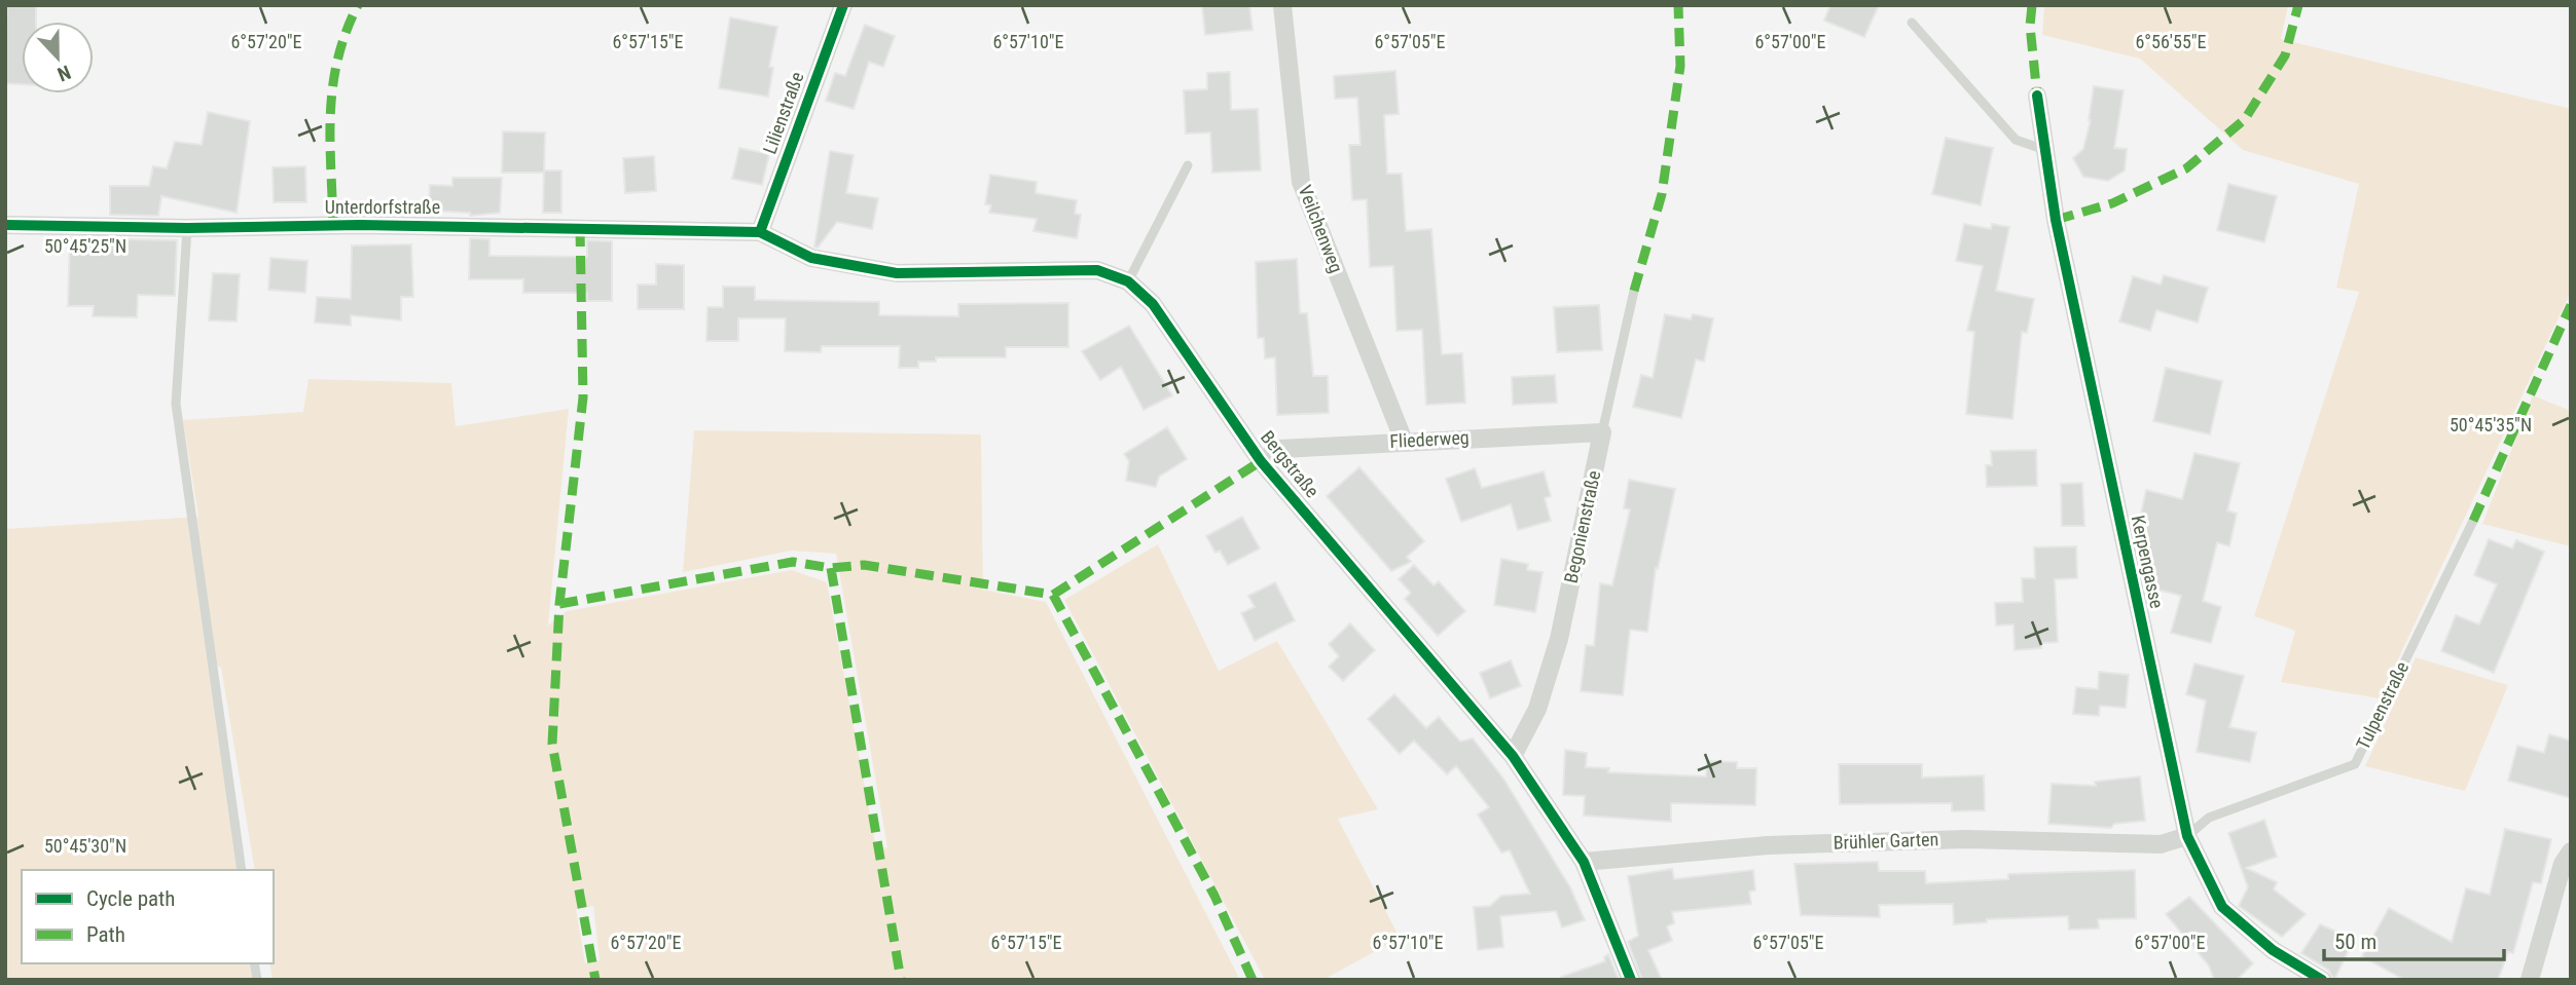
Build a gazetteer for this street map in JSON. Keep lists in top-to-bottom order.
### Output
{
  "streets": {
    "street": [
      "Lilienstraße",
      "Unterdorfstraße",
      "Veilchenweg",
      "Fliederweg",
      "Bergstraße",
      "Begonienstraße",
      "Kerpengasse",
      "Brühler Garten"
    ],
    "lane": ["Tulpenstraße"]
  },
  "crossings": [
    ["Lilienstraße", "Unterdorfstraße"],
    ["Lilienstraße", "Bergstraße"],
    ["Unterdorfstraße", "Bergstraße"],
    ["Veilchenweg", "Fliederweg"],
    ["Fliederweg", "Bergstraße"],
    ["Fliederweg", "Begonienstraße"],
    ["Bergstraße", "Begonienstraße"],
    ["Bergstraße", "Brühler Garten"],
    ["Kerpengasse", "Tulpenstraße"],
    ["Kerpengasse", "Brühler Garten"],
    ["Tulpenstraße", "Brühler Garten"]
  ],
  "legend": ["Cycle path", "Path"],
  "scale_bar": "50 m",
  "north": "bottom",
  "coordinates": [
    "6°57'20\"E",
    "6°57'15\"E",
    "6°57'10\"E",
    "6°57'05\"E",
    "6°57'00\"E",
    "6°56'55\"E",
    "50°45'25\"N",
    "50°45'35\"N",
    "50°45'30\"N"
  ]
}
